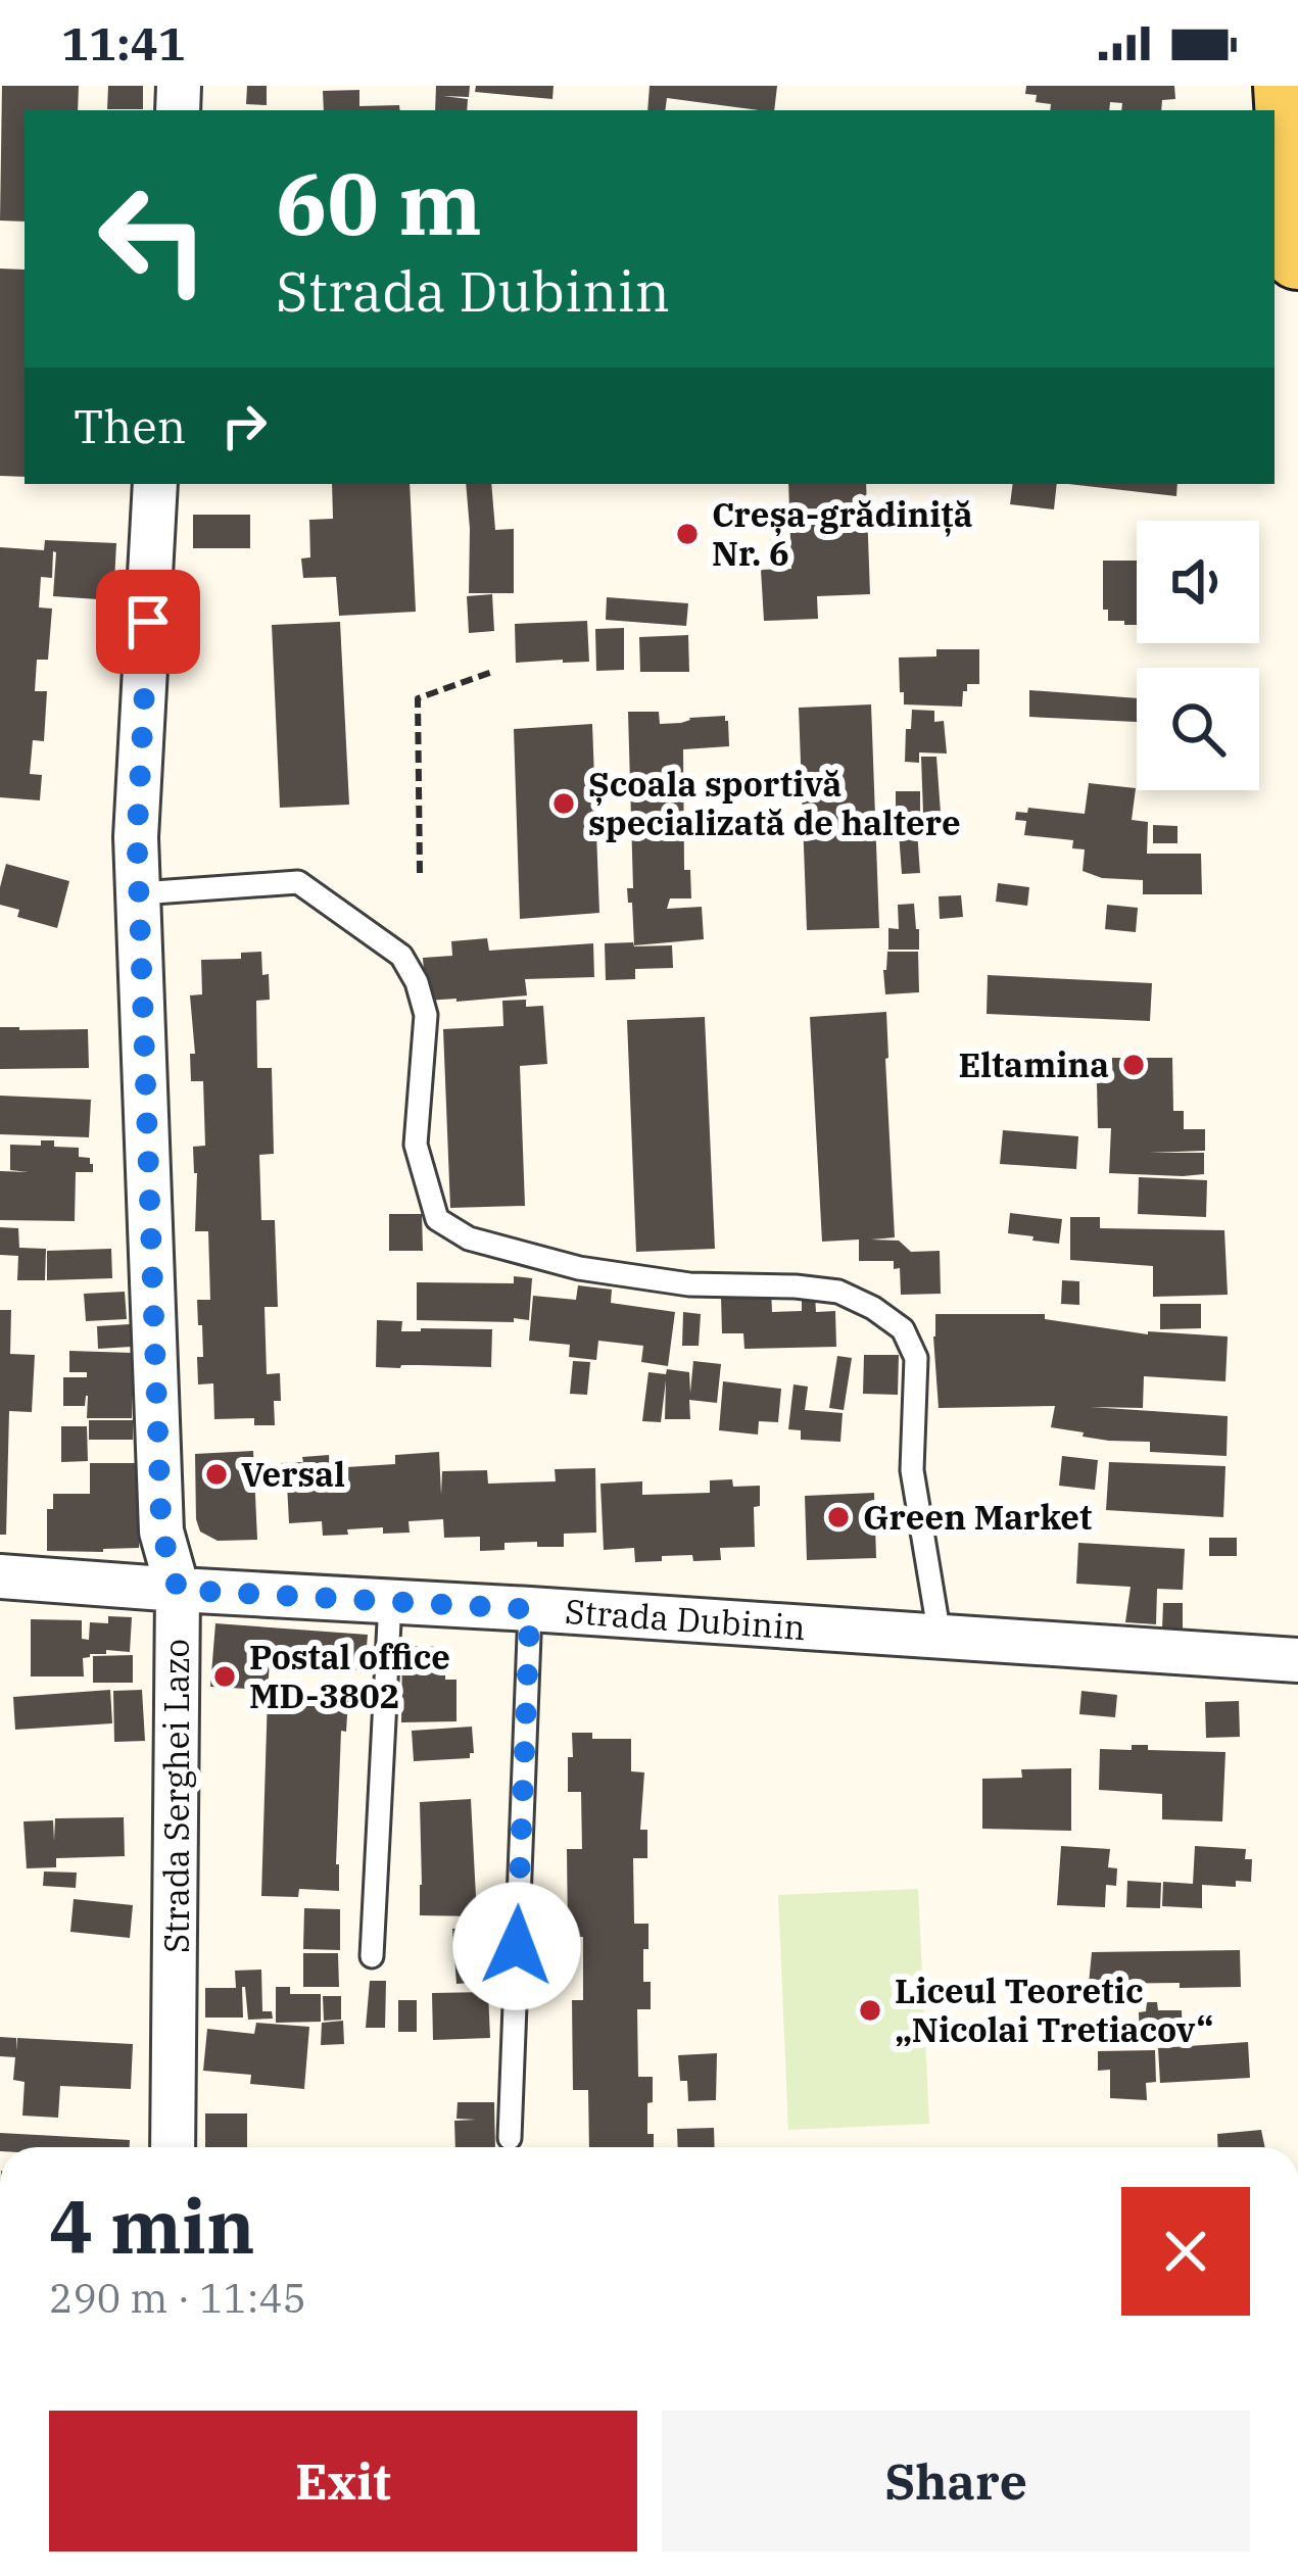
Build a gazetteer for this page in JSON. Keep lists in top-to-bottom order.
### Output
{
  "streets": {
    "street": ["Strada Dubinin", "Strada Serghei Lazo"]
  },
  "crossings": [
    ["Strada Dubinin", "Strada Serghei Lazo"]
  ],
  "places": [
    "Creșa-grădiniță Nr. 6",
    "Școala sportivă specializată de haltere",
    "Eltamina",
    "Versal",
    "Green Market",
    "Postal office MD-3802",
    "Liceul Teoretic „Nicolai Tretiacov“"
  ],
  "page": {
    "status": "11:41",
    "turn": ["60 m", "Strada Dubinin"],
    "then": "Then",
    "heading": ["4 min", "290 m · 11:45"],
    "buttons": ["Exit", "Share"]
  }
}
